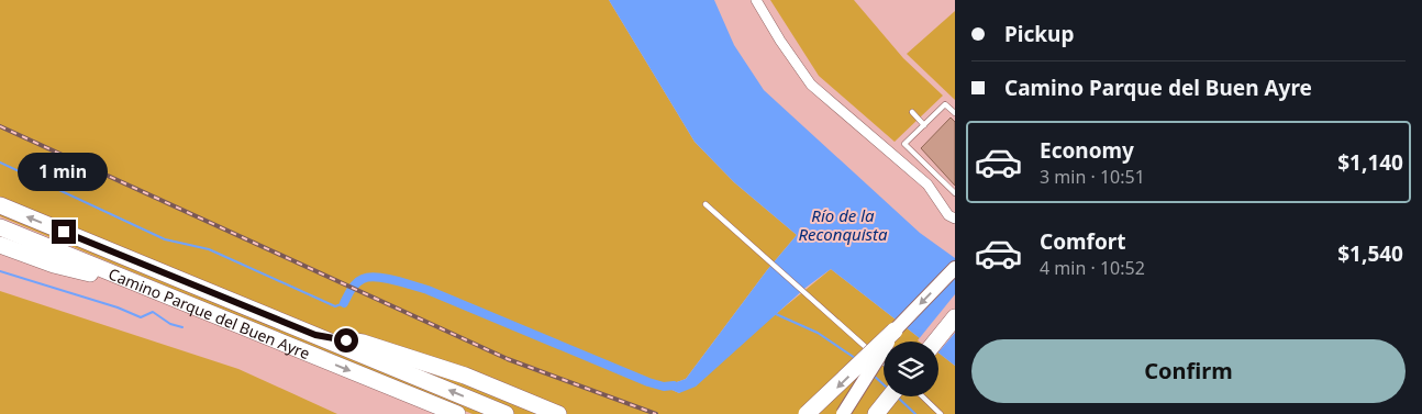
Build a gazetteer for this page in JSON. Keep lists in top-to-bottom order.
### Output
{
  "streets": {
    "highway": ["Camino Parque del Buen Ayre"]
  },
  "water": ["Río de la Reconquista"],
  "page": {
    "banner": ["Pickup", "Camino Parque del Buen Ayre"],
    "list": [
      {
        "name": "Economy",
        "note": "3 min · 10:51",
        "value": "$1,140"
      },
      {
        "name": "Comfort",
        "note": "4 min · 10:52",
        "value": "$1,540"
      }
    ],
    "bubble": "1 min",
    "buttons": "Confirm"
  }
}
